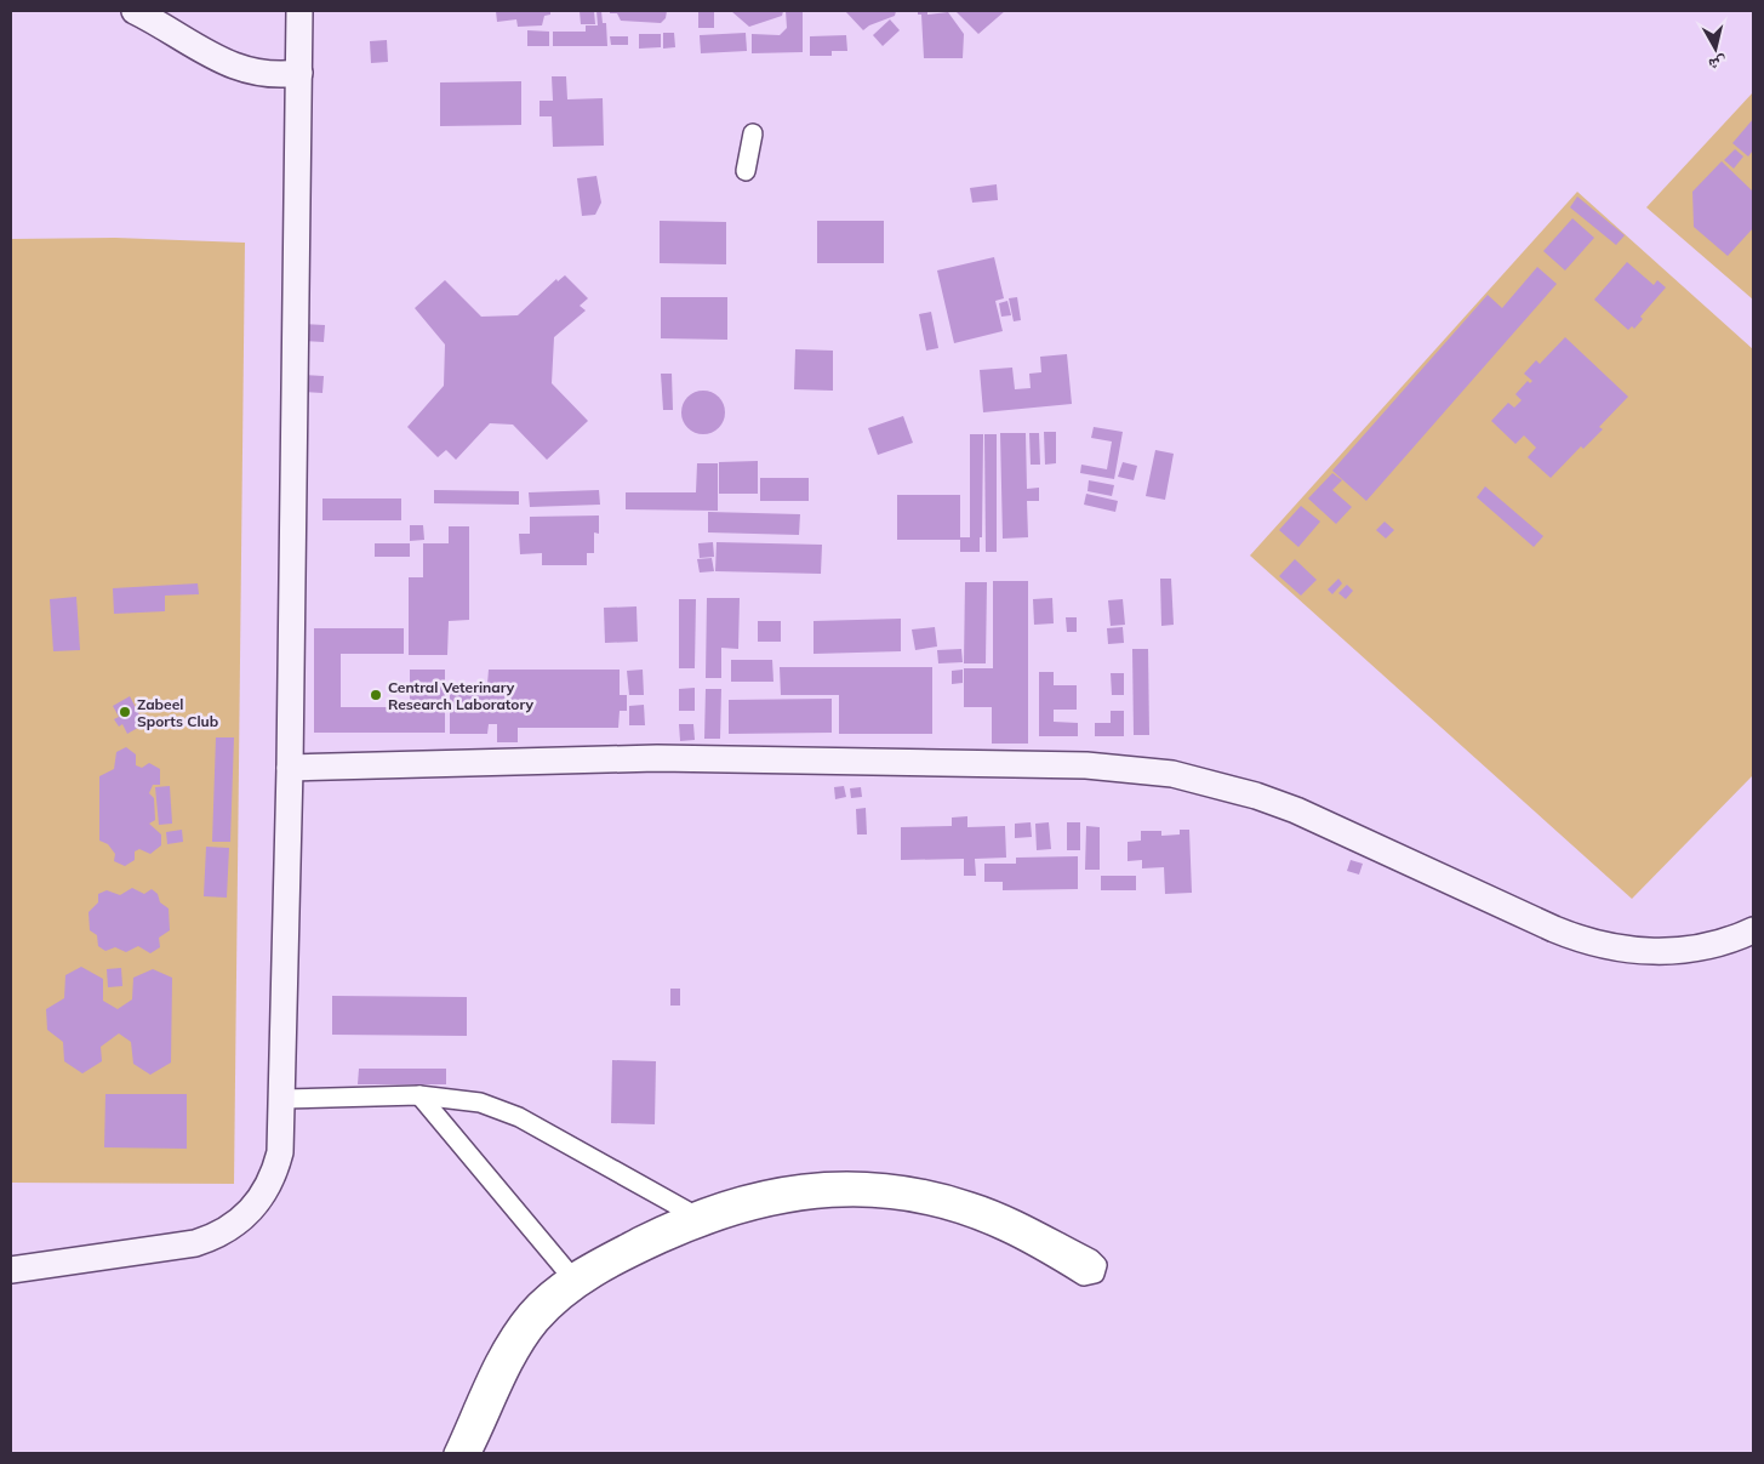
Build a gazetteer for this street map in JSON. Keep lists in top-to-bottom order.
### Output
{
  "places": ["Central Veterinary Research Laboratory", "Zabeel Sports Club"],
  "north": "bottom"
}
